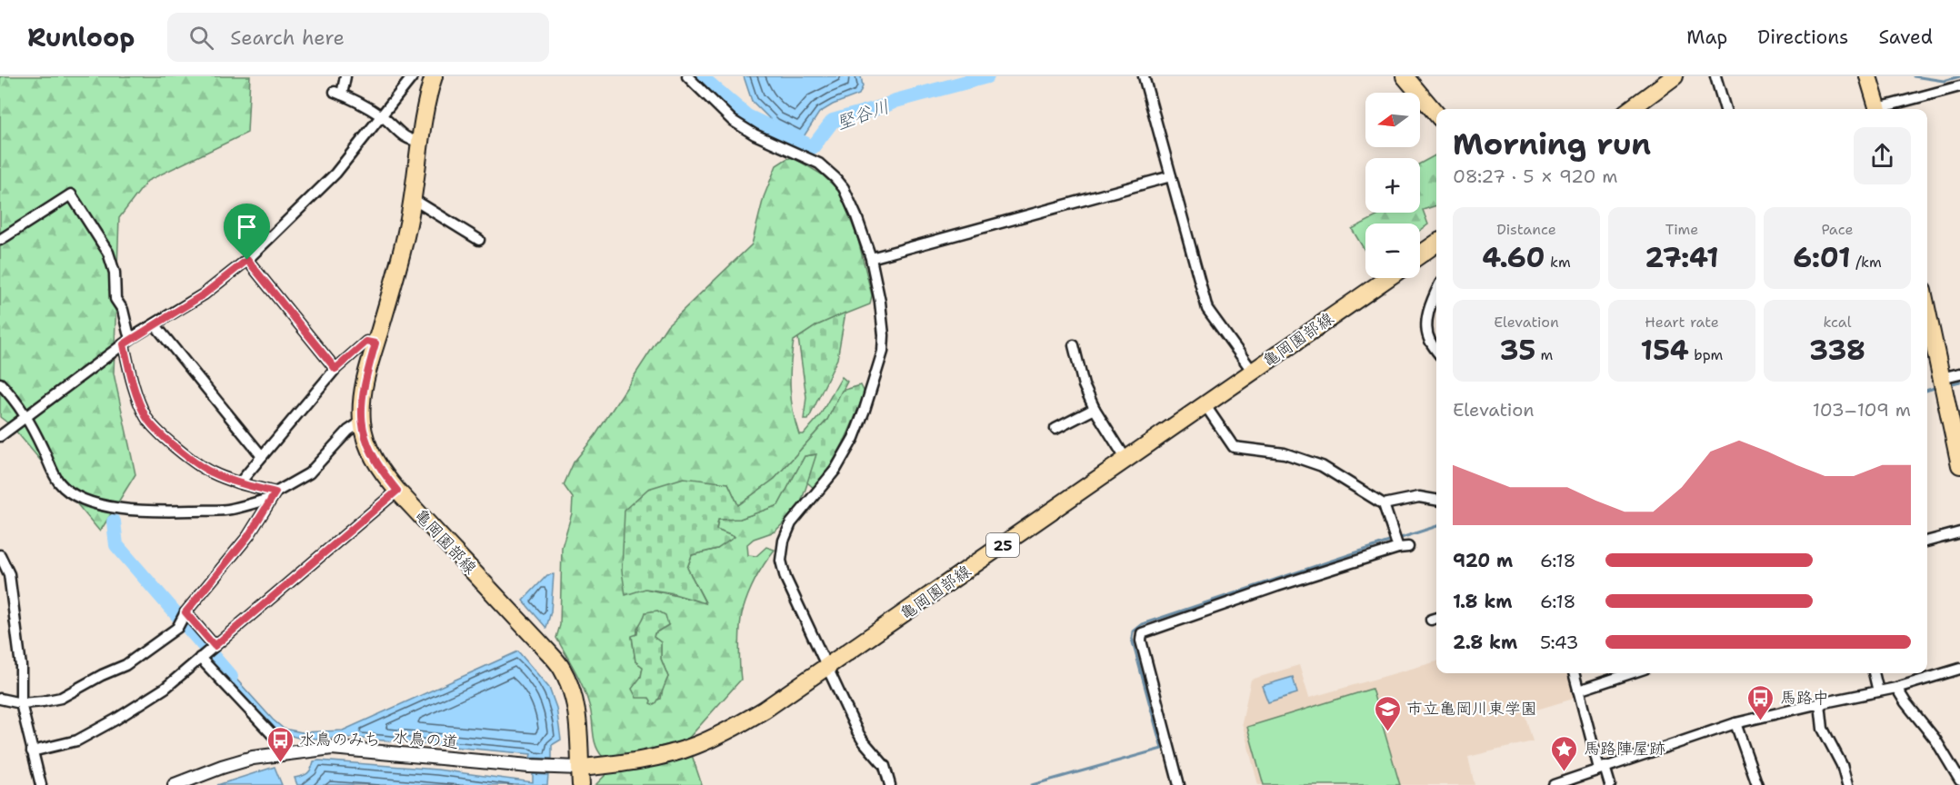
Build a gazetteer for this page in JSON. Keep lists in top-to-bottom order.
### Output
{
  "streets": {
    "main road": ["亀岡園部線", "25"],
    "street": ["水鳥の道"]
  },
  "crossings": [
    ["亀岡園部線", "水鳥の道"]
  ],
  "water": ["堅谷川"],
  "places": {
    "bus stop": ["馬路中", "水鳥のみち"],
    "school or university": ["市立亀岡川東学園"],
    "place": ["馬路陣屋跡"]
  },
  "north": "left",
  "page": {
    "header": "Runloop",
    "search": "Search here",
    "nav": ["Map", "Directions", "Saved"],
    "map_buttons": ["+", "−"],
    "heading": ["Morning run", "08:27 · 5 × 920 m"],
    "stats": [
      ["Distance", "4.60 km"],
      ["Time", "27:41"],
      ["Pace", "6:01 /km"],
      ["Elevation", "35 m"],
      ["Heart rate", "154 bpm"],
      ["kcal", "338"]
    ],
    "chart": ["Elevation", "103–109 m"],
    "list": [
      {
        "name": "920 m",
        "note": "6:18"
      },
      {
        "name": "1.8 km",
        "note": "6:18"
      },
      {
        "name": "2.8 km",
        "note": "5:43"
      }
    ]
  }
}
